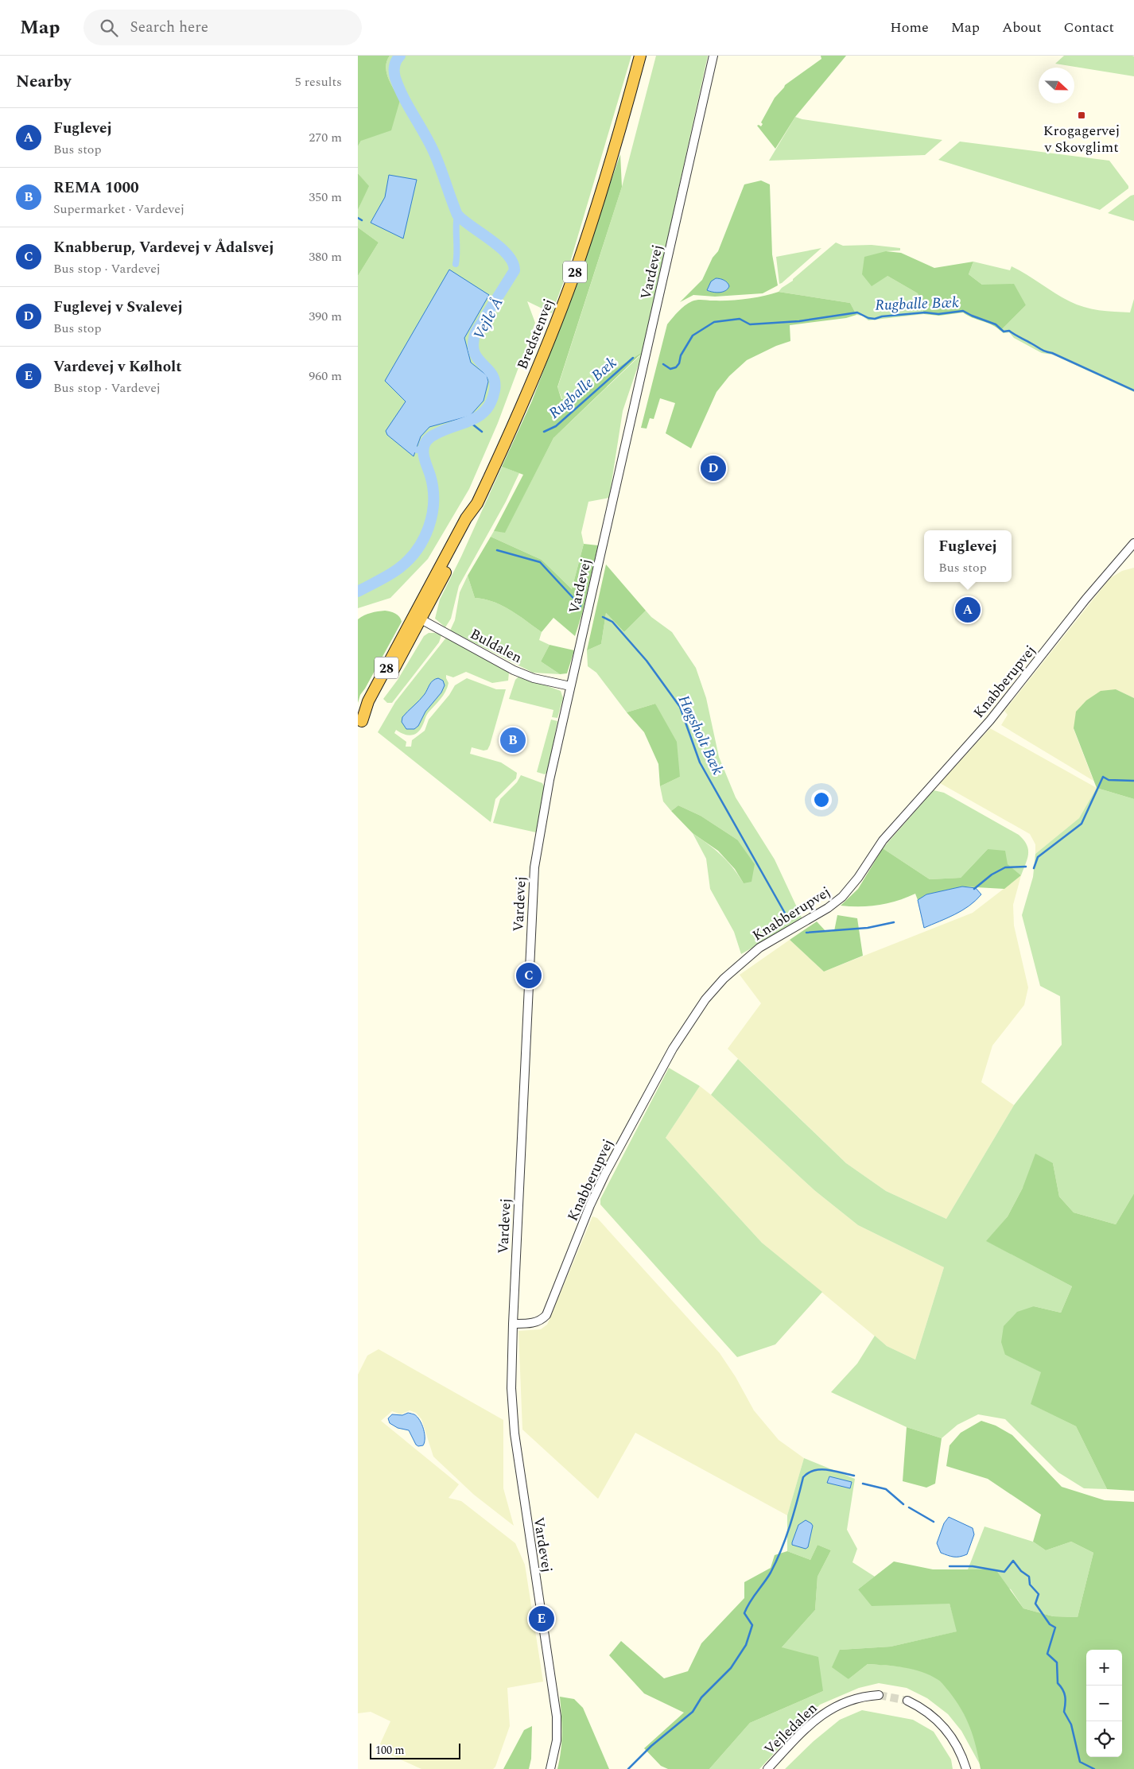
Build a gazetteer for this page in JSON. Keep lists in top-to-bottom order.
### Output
{
  "streets": {
    "highway": ["28", "Bredstenvej"],
    "street": [
      "Vardevej",
      "Buldalen",
      "Knabberupvej",
      "Vejledalen"
    ]
  },
  "crossings": [
    ["Vardevej", "Buldalen"],
    ["Vardevej", "Knabberupvej"],
    ["Bredstenvej", "Buldalen"]
  ],
  "water": ["Rugballe Bæk", "Vejle Å", "Høgsholt Bæk"],
  "places": {
    "transit": ["Krogagervej v Skovglimt"]
  },
  "scale_bar": "100 m",
  "north": "right",
  "page": {
    "header": "Map",
    "search": "Search here",
    "nav": [
      "Home",
      "Map",
      "About",
      "Contact"
    ],
    "heading": ["Nearby", "5 results"],
    "list": [
      {
        "mark": "A",
        "name": "Fuglevej",
        "note": "Bus stop",
        "value": "270 m"
      },
      {
        "mark": "B",
        "name": "REMA 1000",
        "note": "Supermarket · Vardevej",
        "value": "350 m"
      },
      {
        "mark": "C",
        "name": "Knabberup, Vardevej v Ådalsvej",
        "note": "Bus stop · Vardevej",
        "value": "380 m"
      },
      {
        "mark": "D",
        "name": "Fuglevej v Svalevej",
        "note": "Bus stop",
        "value": "390 m"
      },
      {
        "mark": "E",
        "name": "Vardevej v Kølholt",
        "note": "Bus stop · Vardevej",
        "value": "960 m"
      }
    ],
    "pins": [
      "D",
      "A",
      "B",
      "C",
      "E"
    ],
    "popup": ["Fuglevej", "Bus stop"],
    "map_buttons": ["+", "−"],
    "scale": "100 m"
  }
}
